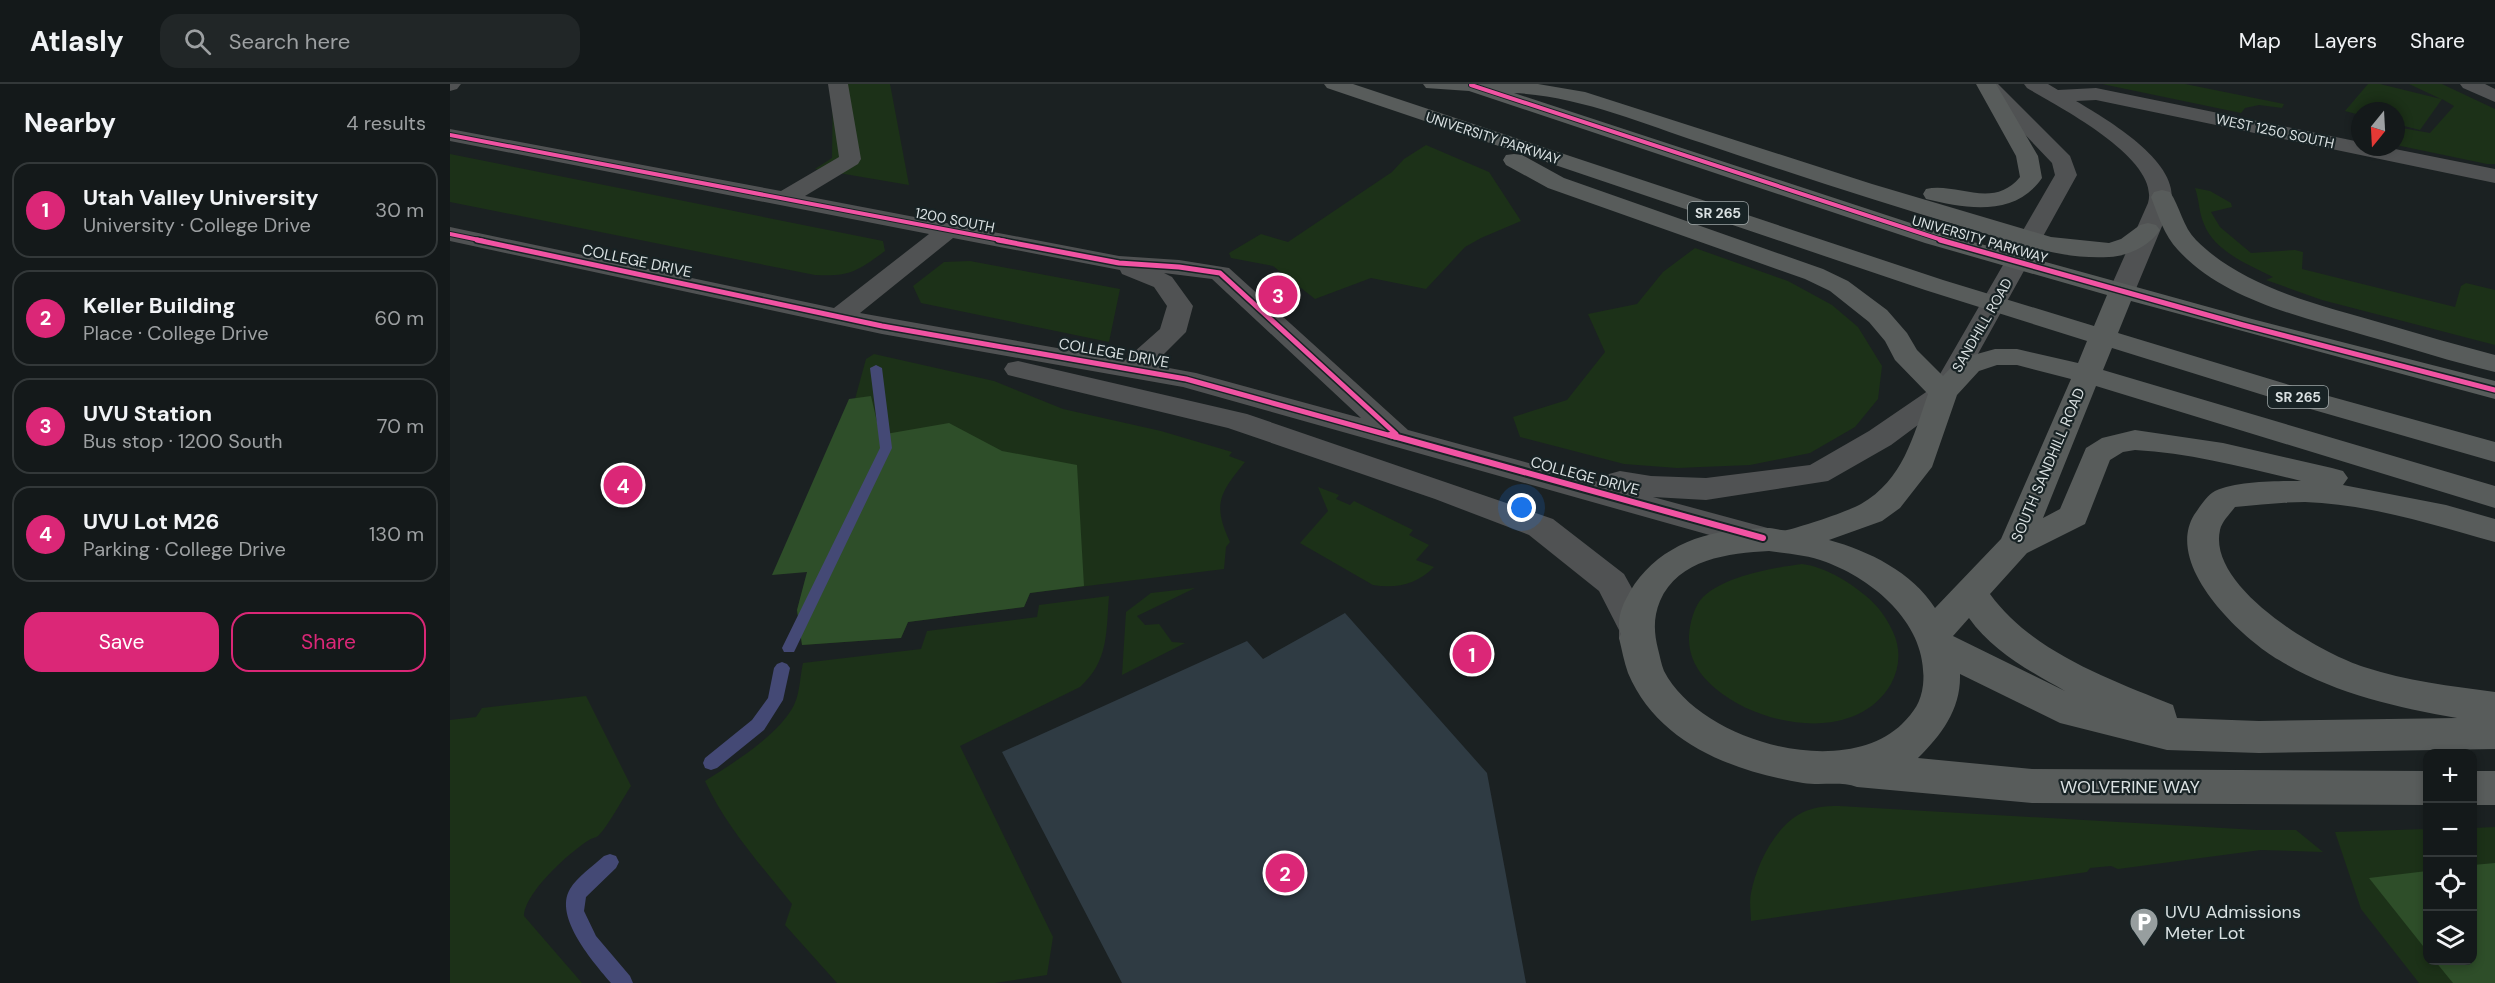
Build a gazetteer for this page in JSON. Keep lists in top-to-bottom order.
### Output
{
  "streets": {
    "main road": [
      "UNIVERSITY PARKWAY",
      "SR 265",
      "SOUTH SANDHILL ROAD",
      "WOLVERINE WAY"
    ],
    "street": [
      "WEST 1250 SOUTH",
      "1200 SOUTH",
      "COLLEGE DRIVE",
      "SANDHILL ROAD"
    ]
  },
  "crossings": [
    ["UNIVERSITY PARKWAY", "SR 265"],
    ["UNIVERSITY PARKWAY", "SANDHILL ROAD"],
    ["SR 265", "SANDHILL ROAD"],
    ["1200 SOUTH", "COLLEGE DRIVE"]
  ],
  "places": {
    "parking": ["UVU Admissions Meter Lot"]
  },
  "north": "bottom",
  "page": {
    "header": "Atlasly",
    "search": "Search here",
    "nav": ["Map", "Layers", "Share"],
    "heading": ["Nearby", "4 results"],
    "list": [
      {
        "mark": "1",
        "name": "Utah Valley University",
        "note": "University · College Drive",
        "value": "30 m"
      },
      {
        "mark": "2",
        "name": "Keller Building",
        "note": "Place · College Drive",
        "value": "60 m"
      },
      {
        "mark": "3",
        "name": "UVU Station",
        "note": "Bus stop · 1200 South",
        "value": "70 m"
      },
      {
        "mark": "4",
        "name": "UVU Lot M26",
        "note": "Parking · College Drive",
        "value": "130 m"
      }
    ],
    "pins": [
      "3",
      "4",
      "1",
      "2"
    ],
    "buttons": ["Save", "Share"],
    "map_buttons": ["+", "−"]
  }
}
